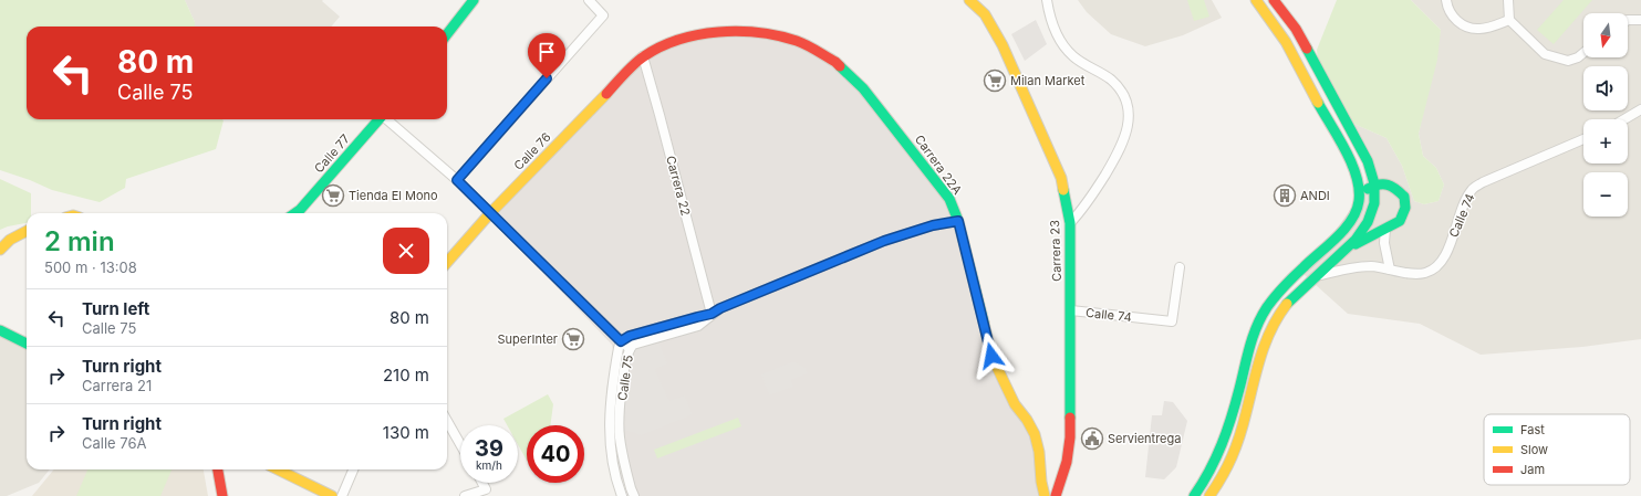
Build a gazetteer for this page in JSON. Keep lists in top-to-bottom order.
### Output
{
  "streets": {
    "main road": [
      "Calle 76",
      "Calle 77",
      "Carrera 22A",
      "Carrera 23"
    ],
    "street": ["Carrera 22", "Calle 74", "Calle 75"]
  },
  "crossings": [
    ["Calle 76", "Carrera 22A"],
    ["Calle 76", "Carrera 22"],
    ["Carrera 22A", "Carrera 22"],
    ["Carrera 22A", "Calle 75"],
    ["Carrera 22", "Calle 75"],
    ["Calle 74", "Carrera 23"]
  ],
  "places": {
    "supermarket": ["Milan Market", "Tienda El Mono", "SuperInter"],
    "building": ["ANDI"],
    "public building": ["Servientrega"]
  },
  "legend": ["Fast", "Slow", "Jam"],
  "north": "bottom",
  "page": {
    "map_buttons": ["+", "−"],
    "turn": ["80 m", "Calle 75"],
    "heading": ["2 min", "500 m · 13:08"],
    "list": [
      {
        "name": "Turn left",
        "note": "Calle 75",
        "value": "80 m"
      },
      {
        "name": "Turn right",
        "note": "Carrera 21",
        "value": "210 m"
      },
      {
        "name": "Turn right",
        "note": "Calle 76A",
        "value": "130 m"
      }
    ],
    "speed": "39 km/h",
    "limit": "40"
  }
}
